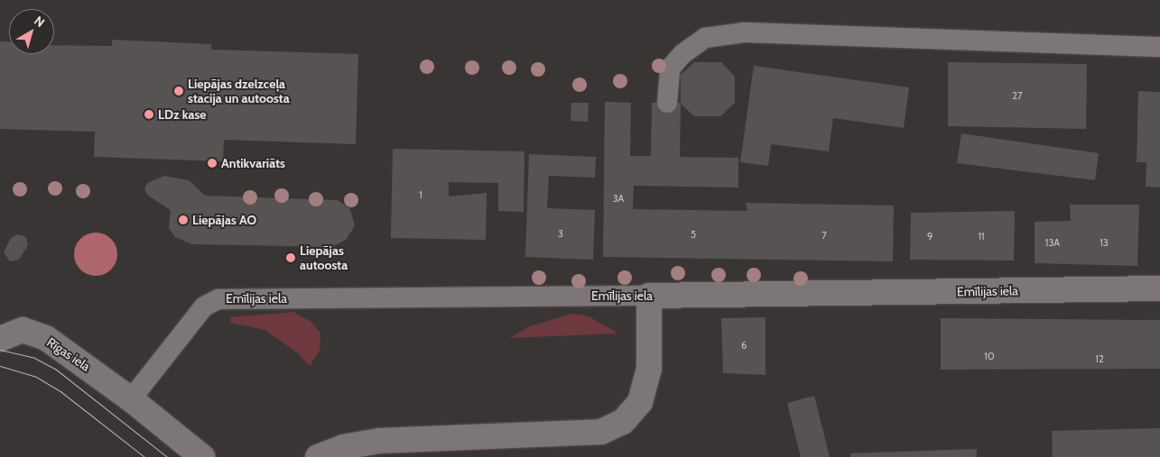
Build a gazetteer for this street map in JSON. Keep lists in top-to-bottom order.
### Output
{
  "streets": {
    "street": ["Emīlijas iela", "Rīgas iela"]
  },
  "crossings": [
    ["Emīlijas iela", "Rīgas iela"]
  ],
  "places": [
    "Liepājas dzelzceļa stacija un autoosta",
    "LDz kase",
    "Antikvariāts",
    "Liepājas AO",
    "Liepājas autoosta"
  ],
  "house_numbers": [
    "27",
    "1",
    "3A",
    "3",
    "5",
    "7",
    "9",
    "11",
    "13A",
    "13",
    "6",
    "10",
    "12"
  ],
  "north": "top right"
}
